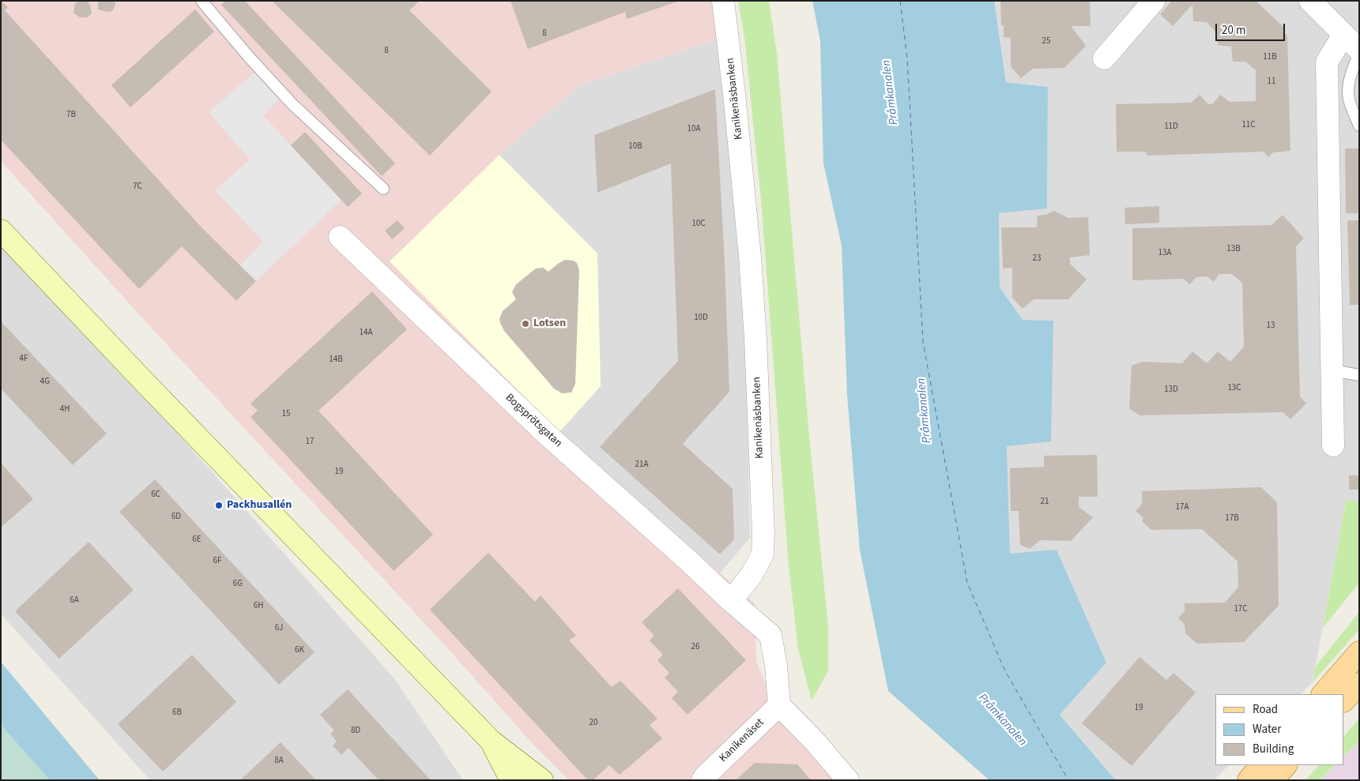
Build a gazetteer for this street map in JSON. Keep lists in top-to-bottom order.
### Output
{
  "streets": {
    "street": ["Kanikenäsbanken", "Bogsprötsgatan", "Kanikenäset"]
  },
  "crossings": [
    ["Kanikenäsbanken", "Bogsprötsgatan"]
  ],
  "water": ["Pråmkanalen"],
  "places": ["Lotsen", "Packhusallén"],
  "house_numbers": [
    "8",
    "25",
    "8",
    "11B",
    "11",
    "7B",
    "11C",
    "11D",
    "10A",
    "10B",
    "7C",
    "10C",
    "13B",
    "13A",
    "23",
    "10D",
    "13",
    "14A",
    "4F",
    "14B",
    "4G",
    "13C",
    "13D",
    "4H",
    "15",
    "17",
    "21A",
    "19",
    "6C",
    "21",
    "17A",
    "6D",
    "17B",
    "6E",
    "6F",
    "6G",
    "6A",
    "6H",
    "17C",
    "6J",
    "26",
    "6K",
    "19",
    "6B",
    "20",
    "8D",
    "8A"
  ],
  "legend": ["Road", "Water", "Building"],
  "scale_bar": "20 m"
}
